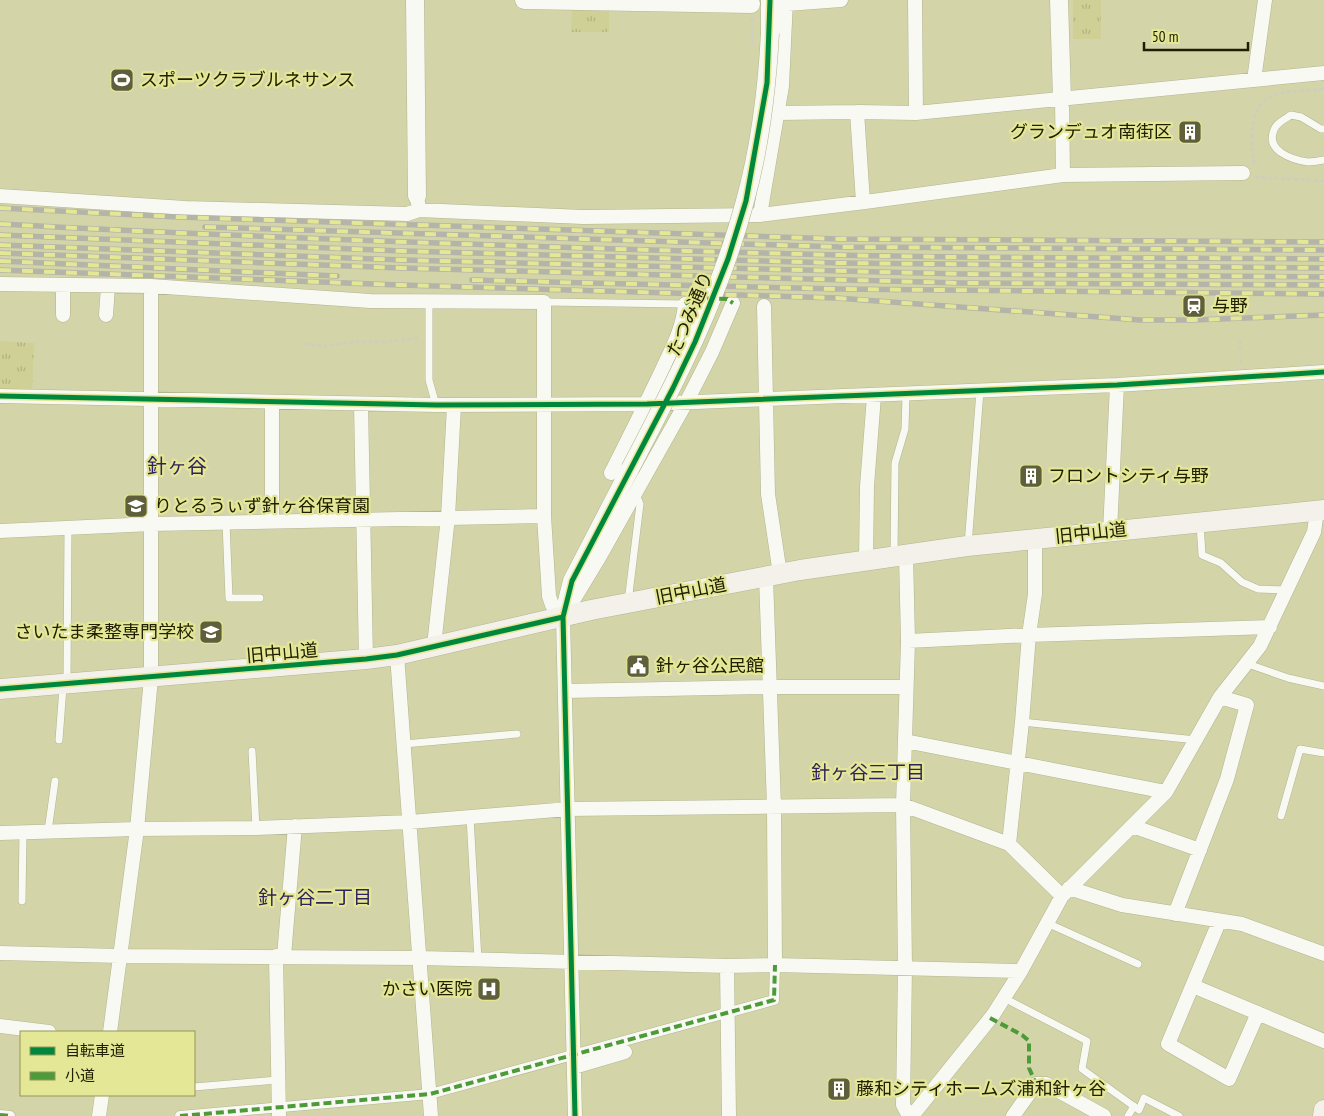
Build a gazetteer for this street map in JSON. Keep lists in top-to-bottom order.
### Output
{
  "streets": {
    "main road": ["旧中山道"],
    "street": ["たつみ通り"]
  },
  "crossings": [
    ["たつみ通り", "旧中山道"]
  ],
  "districts": ["針ヶ谷", "針ヶ谷三丁目", "針ヶ谷二丁目"],
  "places": {
    "sports": ["スポーツクラブルネサンス"],
    "building": ["グランデュオ南街区", "フロントシティ与野", "藤和シティホームズ浦和針ヶ谷"],
    "station": ["与野"],
    "school or university": ["りとるうぃず針ヶ谷保育園", "さいたま柔整専門学校"],
    "public building": ["針ヶ谷公民館"],
    "hospital": ["かさい医院"]
  },
  "legend": ["自転車道", "小道"],
  "scale_bar": "50 m"
}
